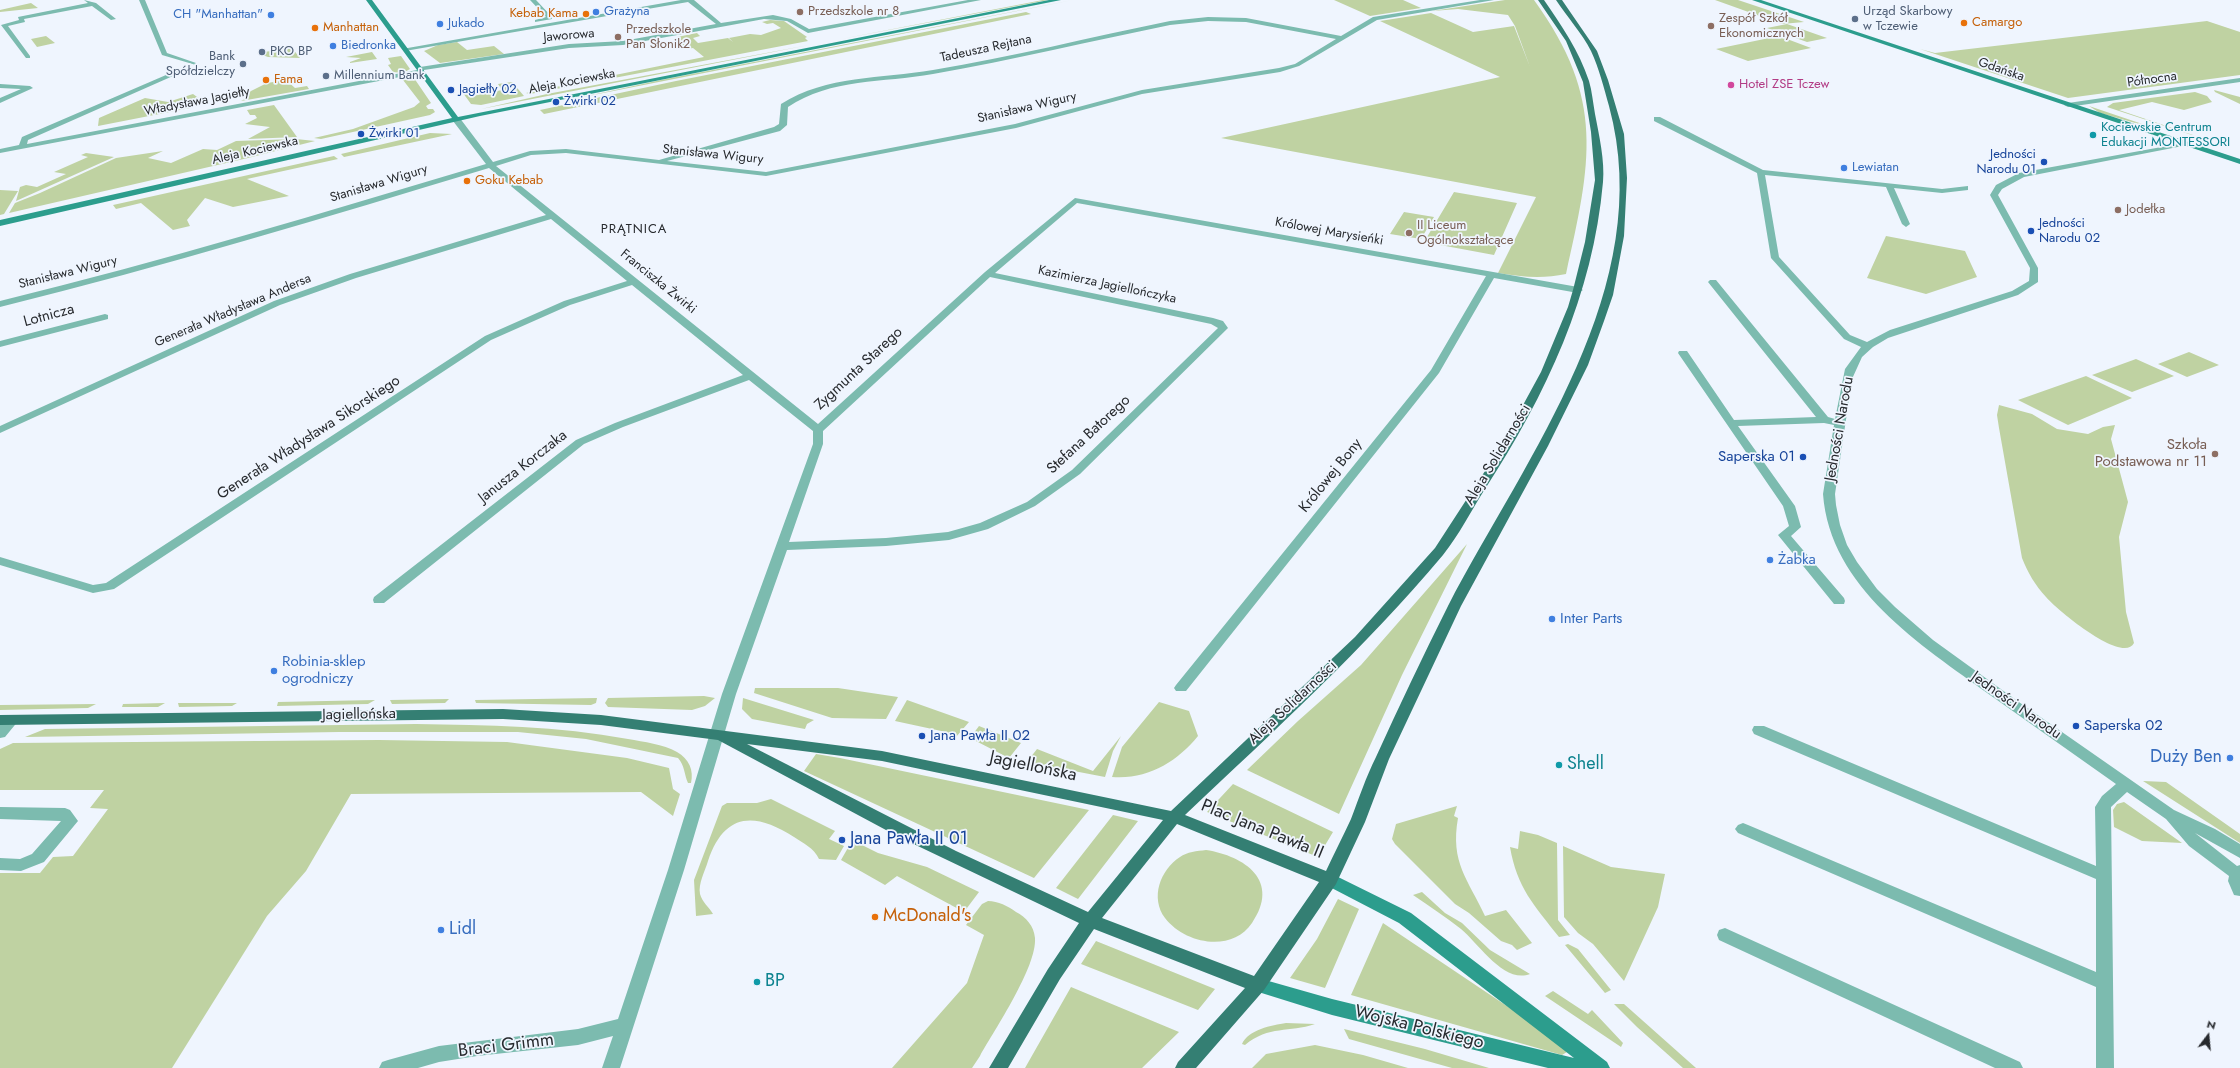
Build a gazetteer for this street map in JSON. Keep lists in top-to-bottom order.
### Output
{
  "streets": {
    "main road": ["Aleja Solidarności", "Jagiellońska", "Plac Jana Pawła II"],
    "street": [
      "Jaworowa",
      "Tadeusza Rejtana",
      "Gdańska",
      "Północna",
      "Aleja Kociewska",
      "Władysława Jagiełły",
      "Stanisława Wigury",
      "Królowej Marysieńki",
      "Franciszka Żwirki",
      "Kazimierza Jagiellończyka",
      "Generała Władysława Andersa",
      "Lotnicza",
      "Zygmunta Starego",
      "Jedności Narodu",
      "Stefana Batorego",
      "Generała Władysława Sikorskiego",
      "Janusza Korczaka",
      "Królowej Bony",
      "Wojska Polskiego",
      "Braci Grimm"
    ]
  },
  "crossings": [
    ["Jaworowa", "Władysława Jagiełły"],
    ["Jaworowa", "Franciszka Żwirki"],
    ["Tadeusza Rejtana", "Stanisława Wigury"],
    ["Gdańska", "Północna"],
    ["Gdańska", "Jedności Narodu"],
    ["Aleja Kociewska", "Franciszka Żwirki"],
    ["Władysława Jagiełły", "Franciszka Żwirki"],
    ["Stanisława Wigury", "Franciszka Żwirki"],
    ["Królowej Marysieńki", "Zygmunta Starego"],
    ["Królowej Marysieńki", "Aleja Solidarności"],
    ["Królowej Marysieńki", "Królowej Bony"],
    ["Franciszka Żwirki", "Generała Władysława Andersa"],
    ["Franciszka Żwirki", "Zygmunta Starego"],
    ["Franciszka Żwirki", "Generała Władysława Sikorskiego"],
    ["Franciszka Żwirki", "Janusza Korczaka"],
    ["Kazimierza Jagiellończyka", "Zygmunta Starego"],
    ["Kazimierza Jagiellończyka", "Stefana Batorego"],
    ["Zygmunta Starego", "Stefana Batorego"],
    ["Zygmunta Starego", "Jagiellońska"],
    ["Zygmunta Starego", "Braci Grimm"],
    ["Aleja Solidarności", "Jagiellońska"],
    ["Aleja Solidarności", "Plac Jana Pawła II"],
    ["Jagiellońska", "Plac Jana Pawła II"],
    ["Plac Jana Pawła II", "Wojska Polskiego"]
  ],
  "districts": ["PRĄTNICA"],
  "places": [
    "Grażyna",
    "Przedszkole nr 8",
    "Kebab Kama",
    "CH \"Manhattan\"",
    "Urząd Skarbowy w Tczewie",
    "Camargo",
    "Jukado",
    "Zespół Szkół Ekonomicznych",
    "Manhattan",
    "Przedszkole Pan Słonik2",
    "Biedronka",
    "PKO BP",
    "Bank Spółdzielczy",
    "Millennium Bank",
    "Fama",
    "Hotel ZSE Tczew",
    "Jagiełły 02",
    "Żwirki 02",
    "Żwirki 01",
    "Kociewskie Centrum Edukacji MONTESSORI",
    "Jedności Narodu 01",
    "Lewiatan",
    "Goku Kebab",
    "Jodełka",
    "Jedności Narodu 02",
    "II Liceum Ogólnokształcące",
    "Szkoła Podstawowa nr 11",
    "Saperska 01",
    "Żabka",
    "Inter Parts",
    "Robinia-sklep ogrodniczy",
    "Saperska 02",
    "Jana Pawła II 02",
    "Duży Ben",
    "Shell",
    "Jana Pawła II 01",
    "McDonald's",
    "Lidl",
    "BP"
  ],
  "north": "top"
}
